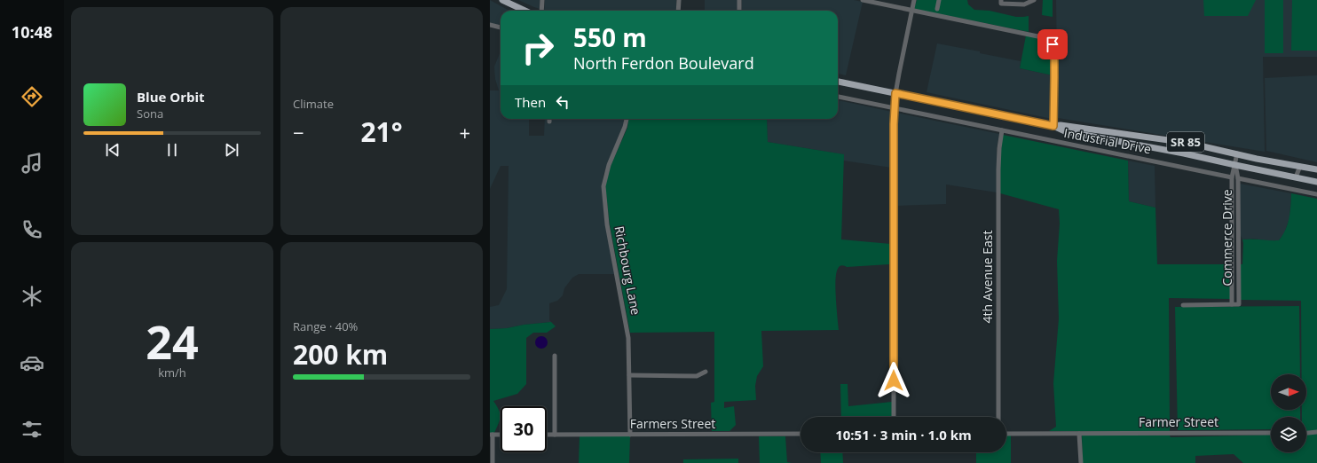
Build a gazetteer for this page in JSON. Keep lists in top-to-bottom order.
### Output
{
  "streets": {
    "main road": ["SR 85"],
    "street": [
      "Industrial Drive",
      "Commerce Drive",
      "Richbourg Lane",
      "4th Avenue East",
      "Farmer Street",
      "Farmers Street"
    ]
  },
  "crossings": [
    ["Industrial Drive", "Commerce Drive"],
    ["Industrial Drive", "4th Avenue East"],
    ["SR 85", "Commerce Drive"],
    ["Richbourg Lane", "Farmers Street"]
  ],
  "north": "right",
  "page": {
    "tabs": "10:48",
    "tile": [
      "Climate",
      ["24", "km/h"],
      ["Range · 40%", "200 km"]
    ],
    "turn": ["550 m", "North Ferdon Boulevard"],
    "song": ["Blue Orbit", "Sona"],
    "then": "Then",
    "heat": ["−", "21°", "+"],
    "limit": "30",
    "trip": "10:51 · 3 min · 1.0 km"
  }
}
